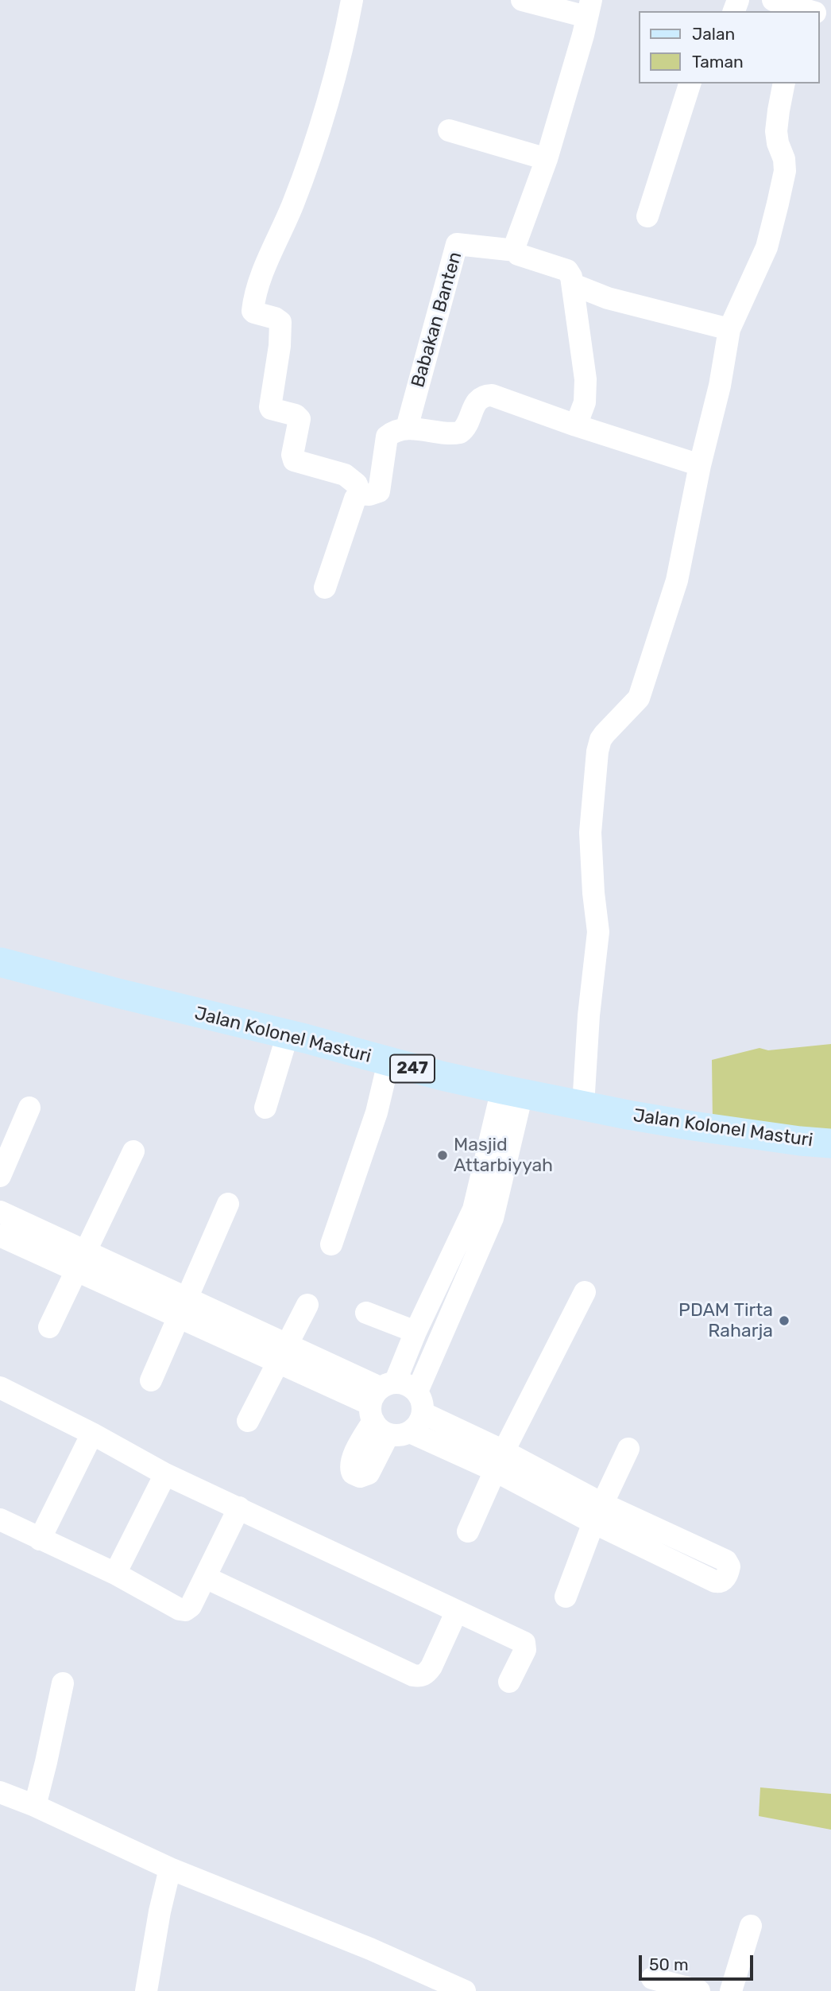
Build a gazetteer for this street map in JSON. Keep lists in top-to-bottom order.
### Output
{
  "streets": {
    "main road": ["Jalan Kolonel Masturi", "247"],
    "street": ["Babakan Banten"]
  },
  "places": ["Masjid Attarbiyyah", "PDAM Tirta Raharja"],
  "legend": ["Jalan", "Taman"],
  "scale_bar": "50 m"
}
